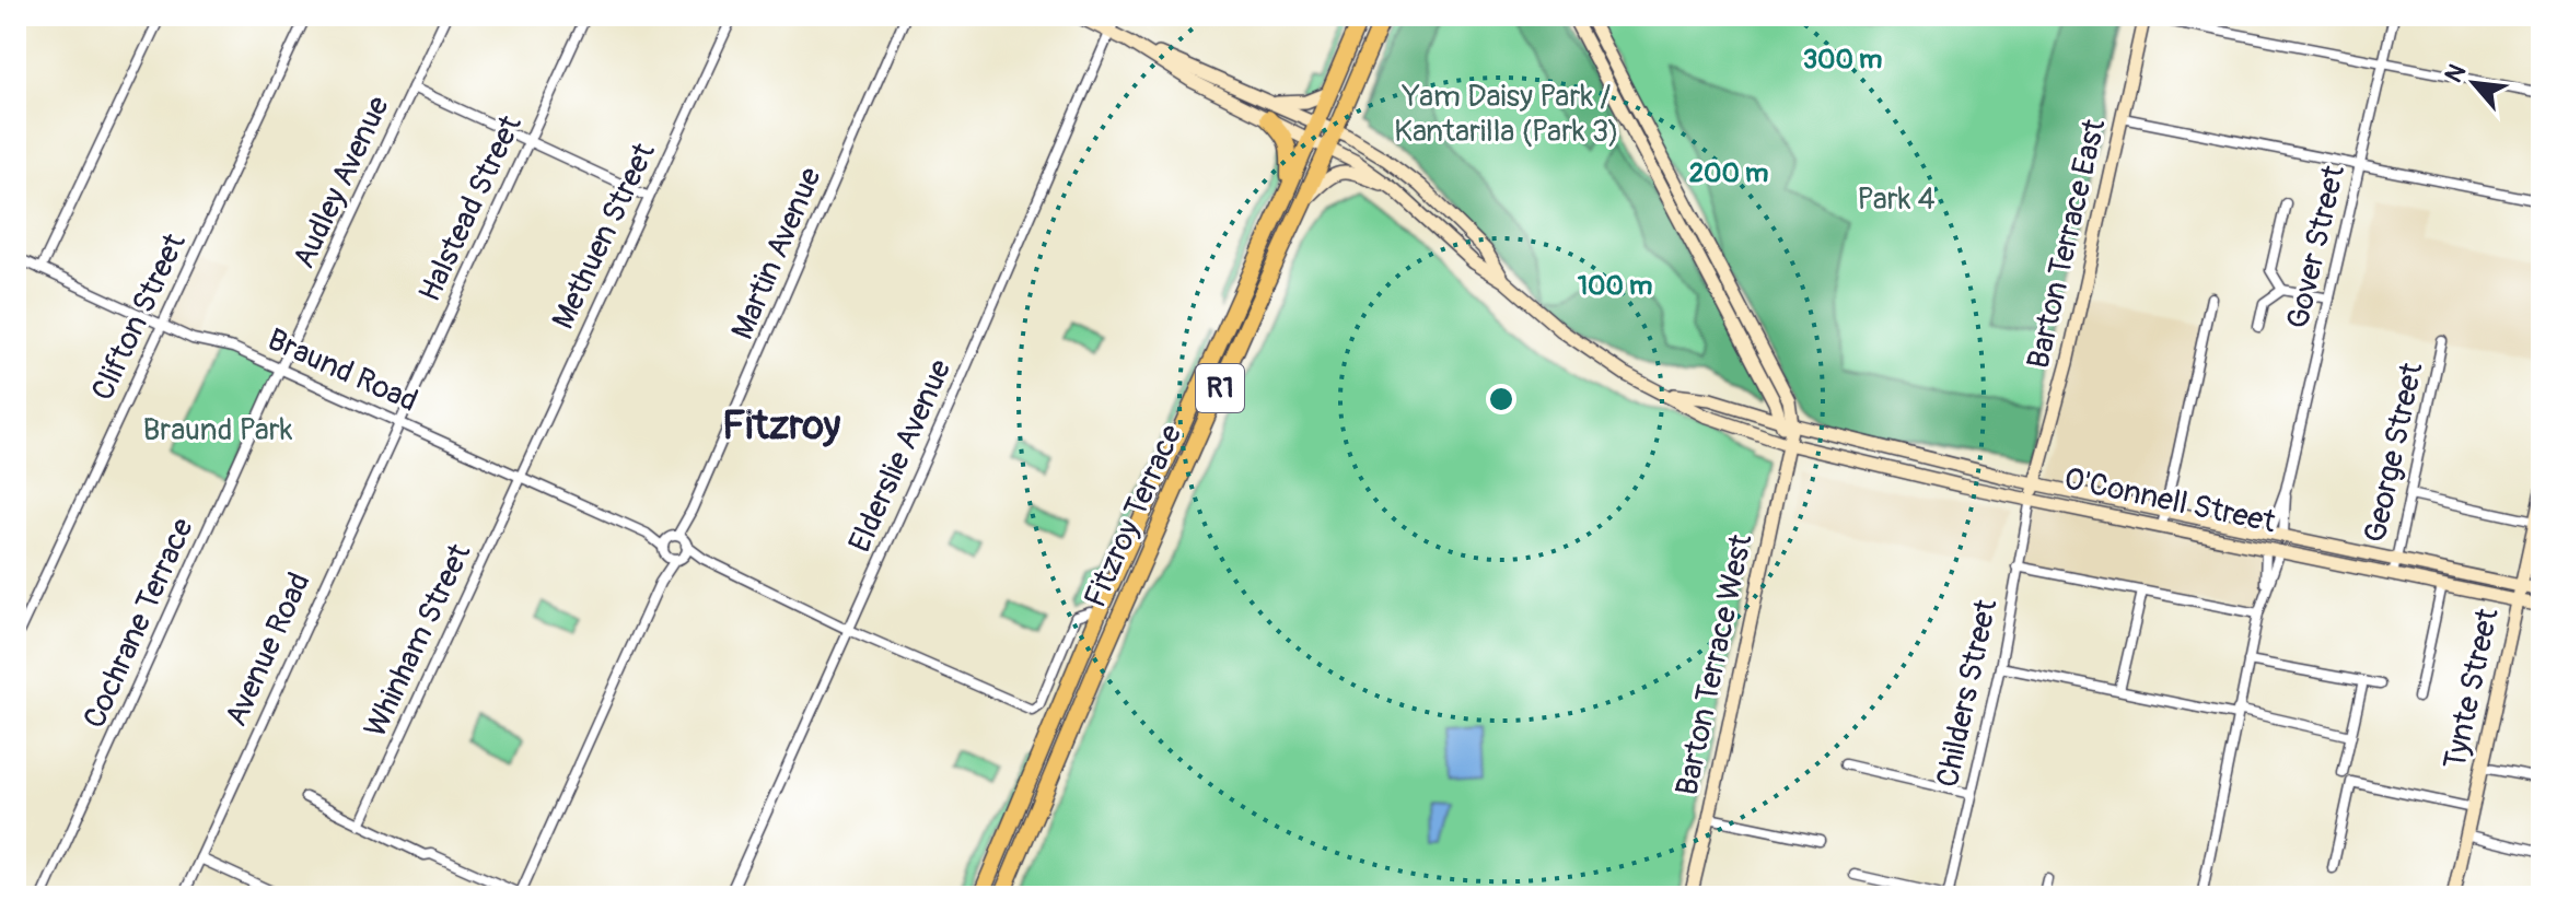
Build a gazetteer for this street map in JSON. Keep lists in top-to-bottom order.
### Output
{
  "streets": {
    "highway": ["R1", "Fitzroy Terrace"],
    "main road": [
      "Barton Terrace East",
      "O'Connell Street",
      "Barton Terrace West",
      "Tynte Street"
    ],
    "street": [
      "Audley Avenue",
      "Halstead Street",
      "Methuen Street",
      "Gover Street",
      "Martin Avenue",
      "Clifton Street",
      "Braund Road",
      "George Street",
      "Elderslie Avenue",
      "Cochrane Terrace",
      "Whinham Street",
      "Avenue Road",
      "Childers Street"
    ]
  },
  "crossings": [
    ["Audley Avenue", "Braund Road"],
    ["Audley Avenue", "Cochrane Terrace"],
    ["Halstead Street", "Braund Road"],
    ["Halstead Street", "Avenue Road"],
    ["Methuen Street", "Braund Road"],
    ["Methuen Street", "Whinham Street"],
    ["Barton Terrace East", "O'Connell Street"],
    ["Barton Terrace East", "Childers Street"],
    ["Gover Street", "O'Connell Street"],
    ["Martin Avenue", "Braund Road"],
    ["Clifton Street", "Braund Road"],
    ["Braund Road", "Cochrane Terrace"],
    ["Braund Road", "Whinham Street"],
    ["Braund Road", "Avenue Road"],
    ["George Street", "O'Connell Street"],
    ["O'Connell Street", "Barton Terrace West"],
    ["O'Connell Street", "Tynte Street"],
    ["O'Connell Street", "Childers Street"]
  ],
  "districts": ["Fitzroy"],
  "parks": ["Yam Daisy Park / Kantarilla (Park 3)", "Park 4", "Braund Park"],
  "north": "top left",
  "rings": ["300 m", "200 m", "100 m"]
}
